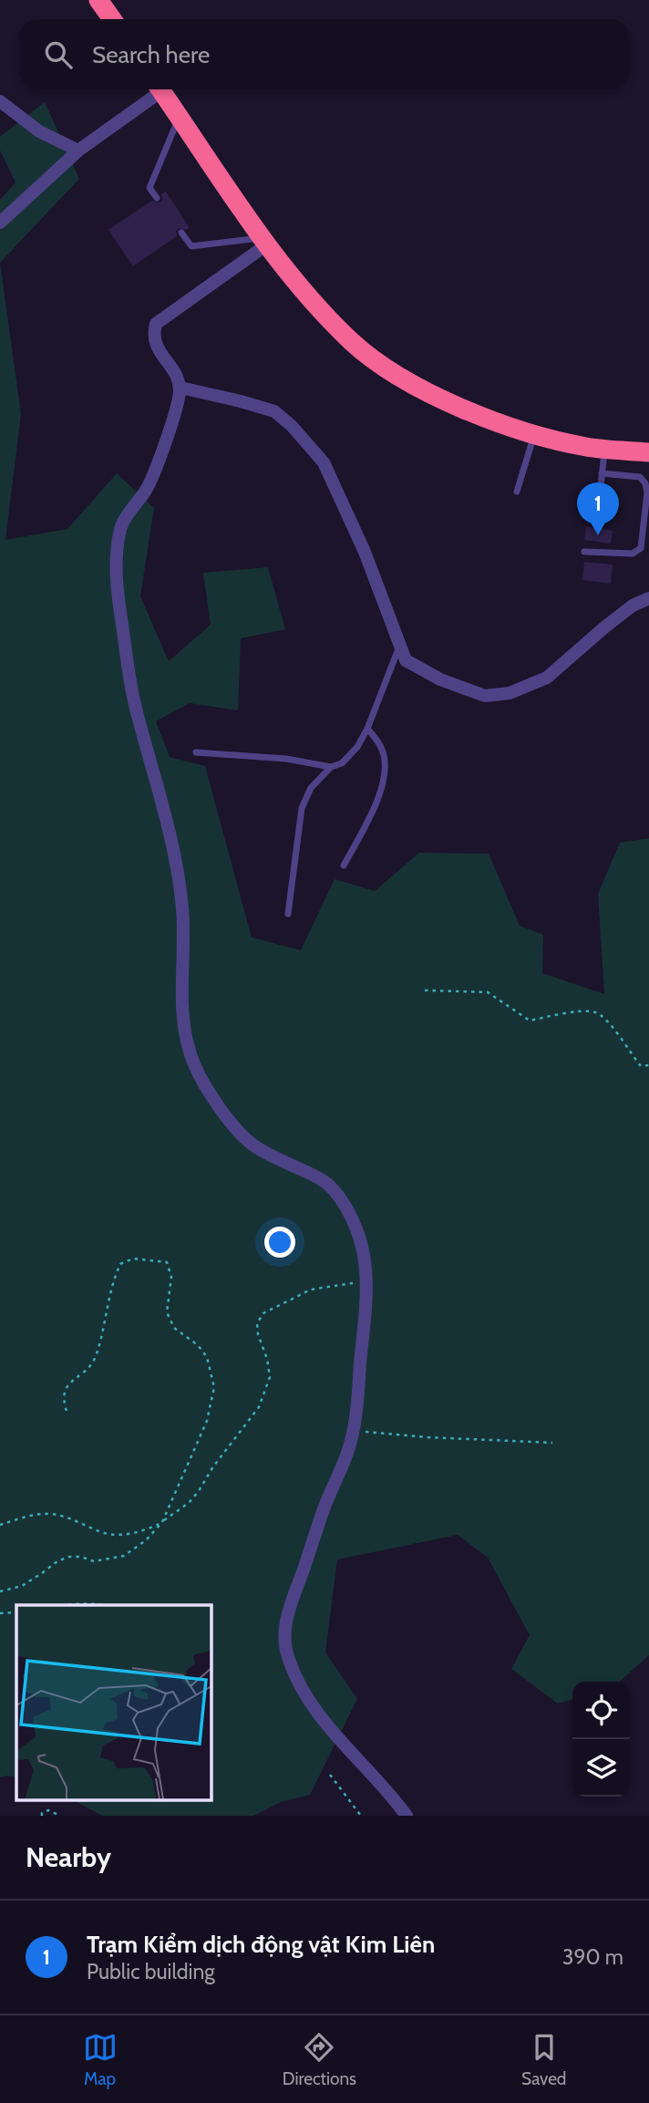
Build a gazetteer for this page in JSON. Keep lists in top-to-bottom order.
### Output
{
  "page": {
    "search": "Search here",
    "pins": "1",
    "heading": "Nearby",
    "list": [
      {
        "mark": "1",
        "name": "Trạm Kiểm dịch động vật Kim Liên",
        "note": "Public building",
        "value": "390 m"
      }
    ],
    "nav": ["Map", "Directions", "Saved"]
  }
}
